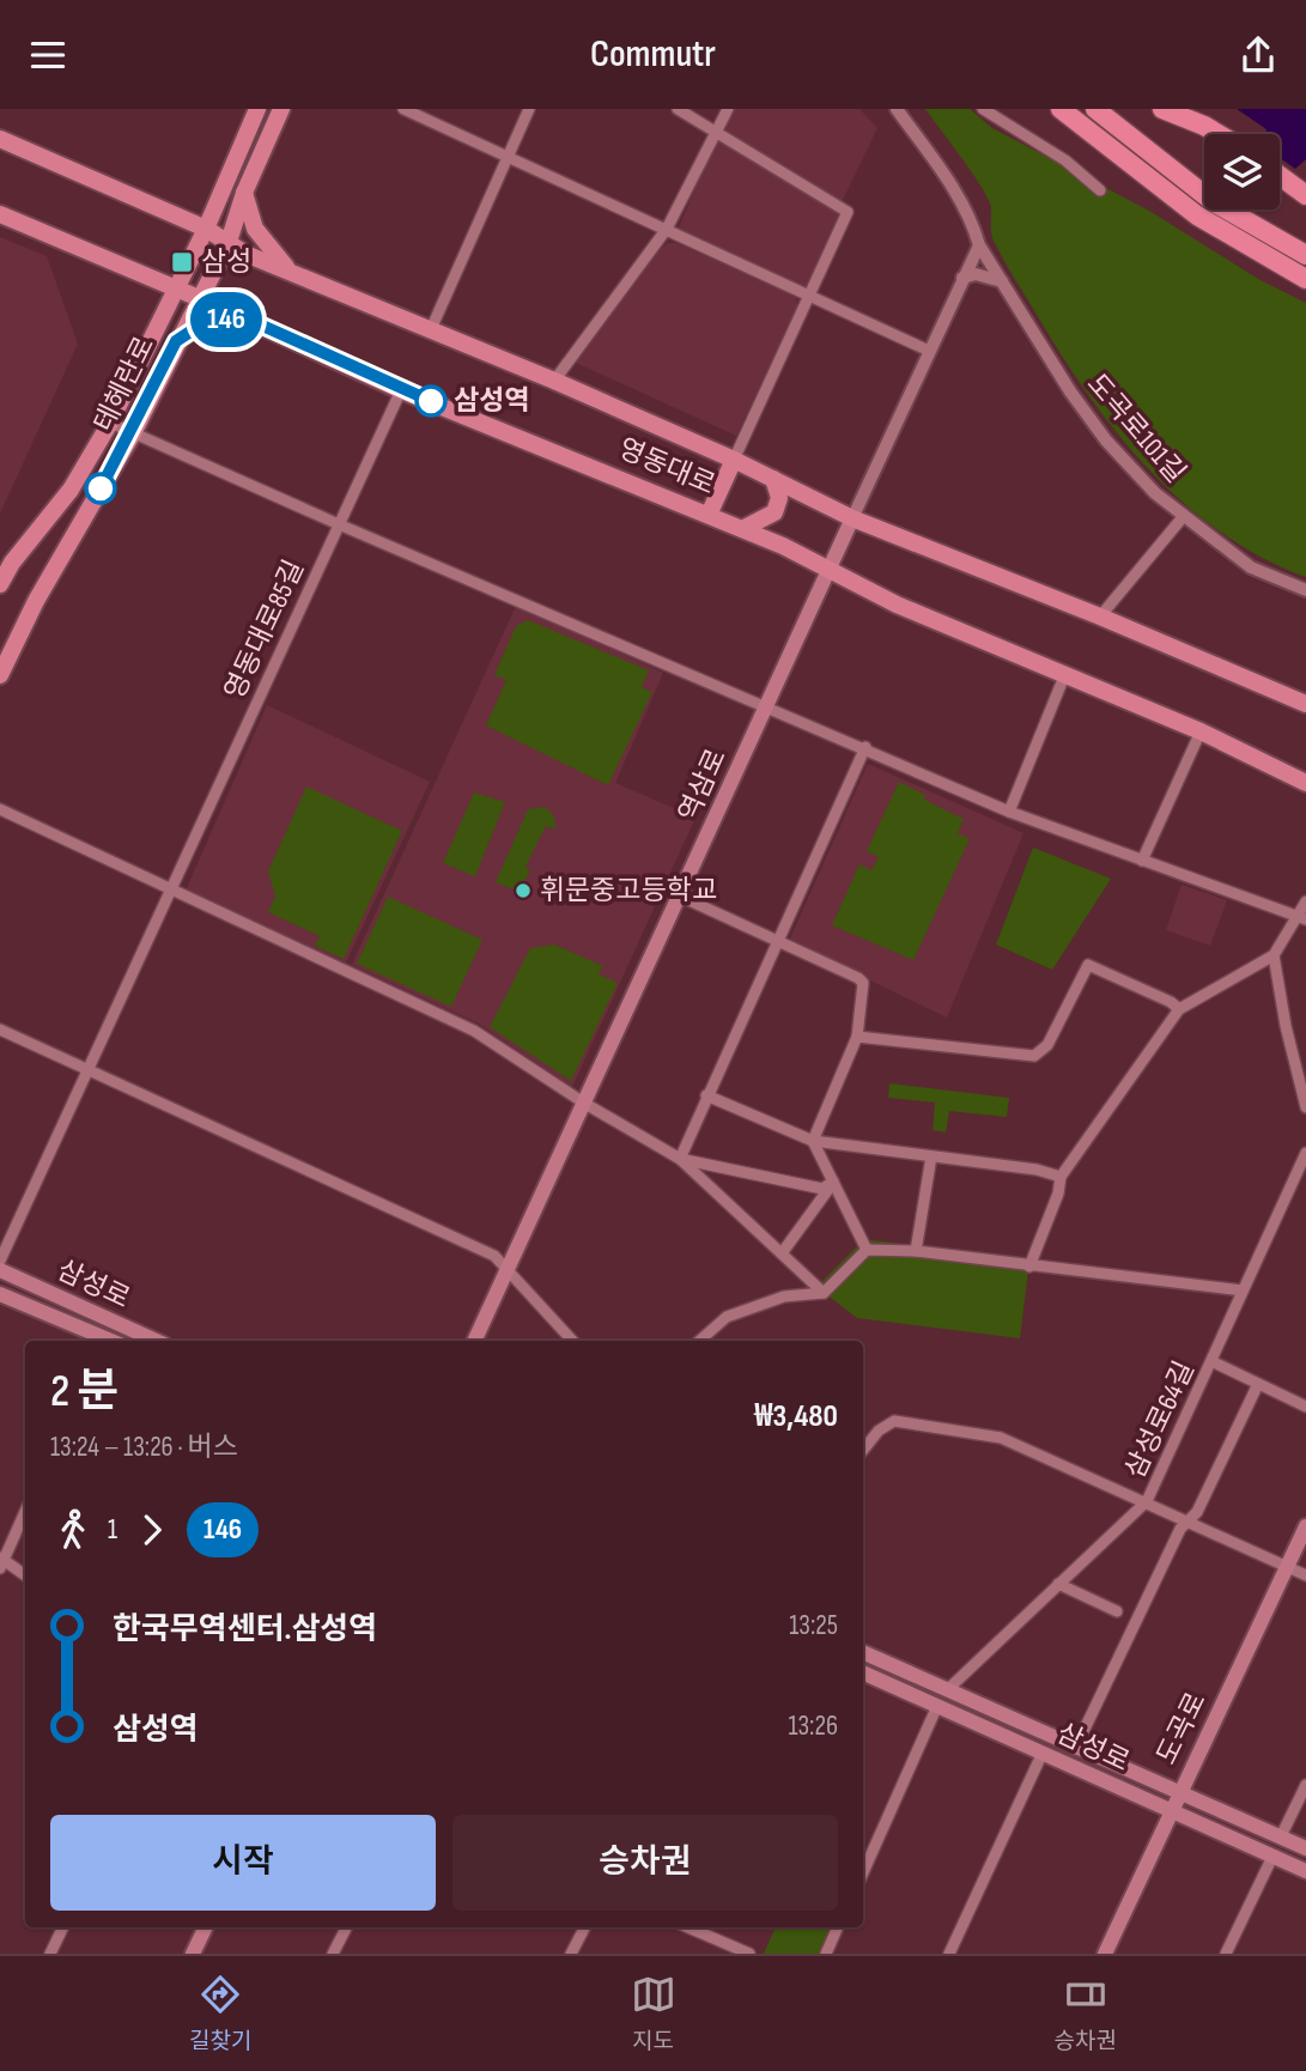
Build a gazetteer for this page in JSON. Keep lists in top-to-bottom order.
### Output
{
  "streets": {
    "main road": [
      "테헤란로",
      "영동대로",
      "역삼로",
      "삼성로",
      "도곡로"
    ],
    "street": ["도곡로101길", "영동대로85길", "삼성로64길"]
  },
  "crossings": [
    ["테헤란로", "영동대로"],
    ["도곡로101길", "역삼로"],
    ["영동대로", "영동대로85길"],
    ["영동대로", "역삼로"],
    ["삼성로", "삼성로64길"],
    ["삼성로", "도곡로"]
  ],
  "places": {
    "transit": ["삼성"],
    "other": ["삼성역", "휘문중고등학교"]
  },
  "lines": ["bus line 146"],
  "page": {
    "header": "Commutr",
    "on_map": "146",
    "heading": ["2 분", "13:24 – 13:26 · 버스", "₩3,480"],
    "legs": ["1", "146"],
    "list": [
      {
        "name": "한국무역센터.삼성역",
        "value": "13:25"
      },
      {
        "name": "삼성역",
        "value": "13:26"
      }
    ],
    "buttons": ["시작", "승차권"],
    "tabs": ["길찾기", "지도", "승차권"]
  }
}
